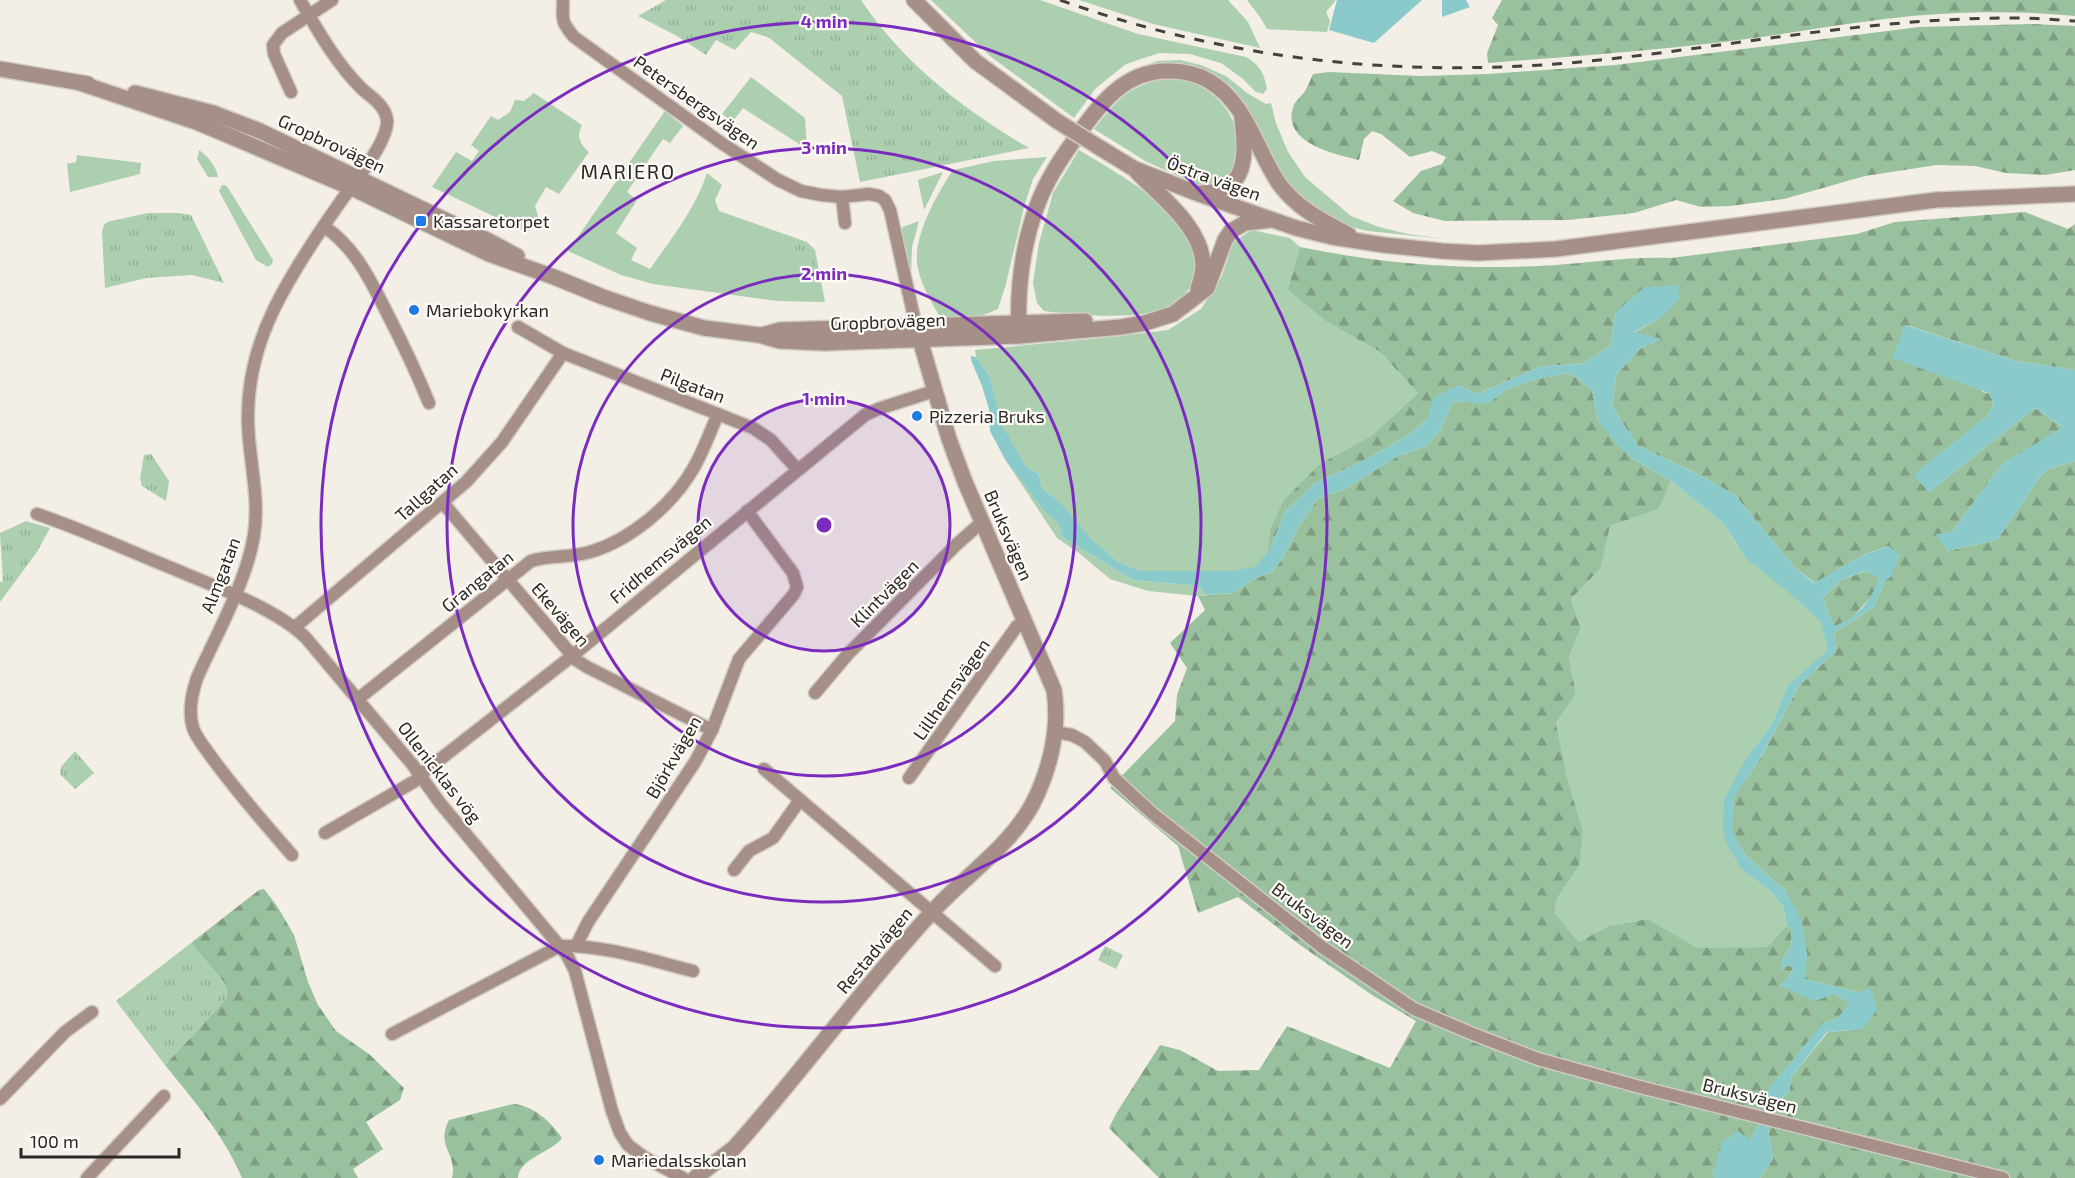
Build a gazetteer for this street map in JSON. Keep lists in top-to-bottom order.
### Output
{
  "streets": {
    "street": [
      "Petersbergsvägen",
      "Gropbrovägen",
      "Östra vägen",
      "Pilgatan",
      "Tallgatan",
      "Bruksvägen",
      "Fridhemsvägen",
      "Almgatan",
      "Grangatan",
      "Klintvägen",
      "Ekevägen",
      "Lillhemsvägen",
      "Björkvägen",
      "Ollenicklas vög",
      "Restadvägen"
    ]
  },
  "crossings": [
    ["Petersbergsvägen", "Gropbrovägen"],
    ["Petersbergsvägen", "Bruksvägen"],
    ["Gropbrovägen", "Bruksvägen"],
    ["Gropbrovägen", "Almgatan"],
    ["Pilgatan", "Tallgatan"],
    ["Pilgatan", "Fridhemsvägen"],
    ["Pilgatan", "Grangatan"],
    ["Tallgatan", "Ekevägen"],
    ["Tallgatan", "Ollenicklas vög"],
    ["Bruksvägen", "Fridhemsvägen"],
    ["Bruksvägen", "Klintvägen"],
    ["Bruksvägen", "Lillhemsvägen"],
    ["Bruksvägen", "Restadvägen"],
    ["Fridhemsvägen", "Ekevägen"],
    ["Fridhemsvägen", "Björkvägen"],
    ["Fridhemsvägen", "Ollenicklas vög"],
    ["Almgatan", "Ollenicklas vög"],
    ["Grangatan", "Ekevägen"],
    ["Grangatan", "Ollenicklas vög"],
    ["Ekevägen", "Björkvägen"]
  ],
  "districts": ["MARIERO"],
  "places": {
    "transit": ["Kassaretorpet"],
    "other": ["Mariebokyrkan", "Pizzeria Bruks", "Mariedalsskolan"]
  },
  "scale_bar": "100 m",
  "rings": [
    "4 min",
    "3 min",
    "2 min",
    "1 min"
  ]
}
